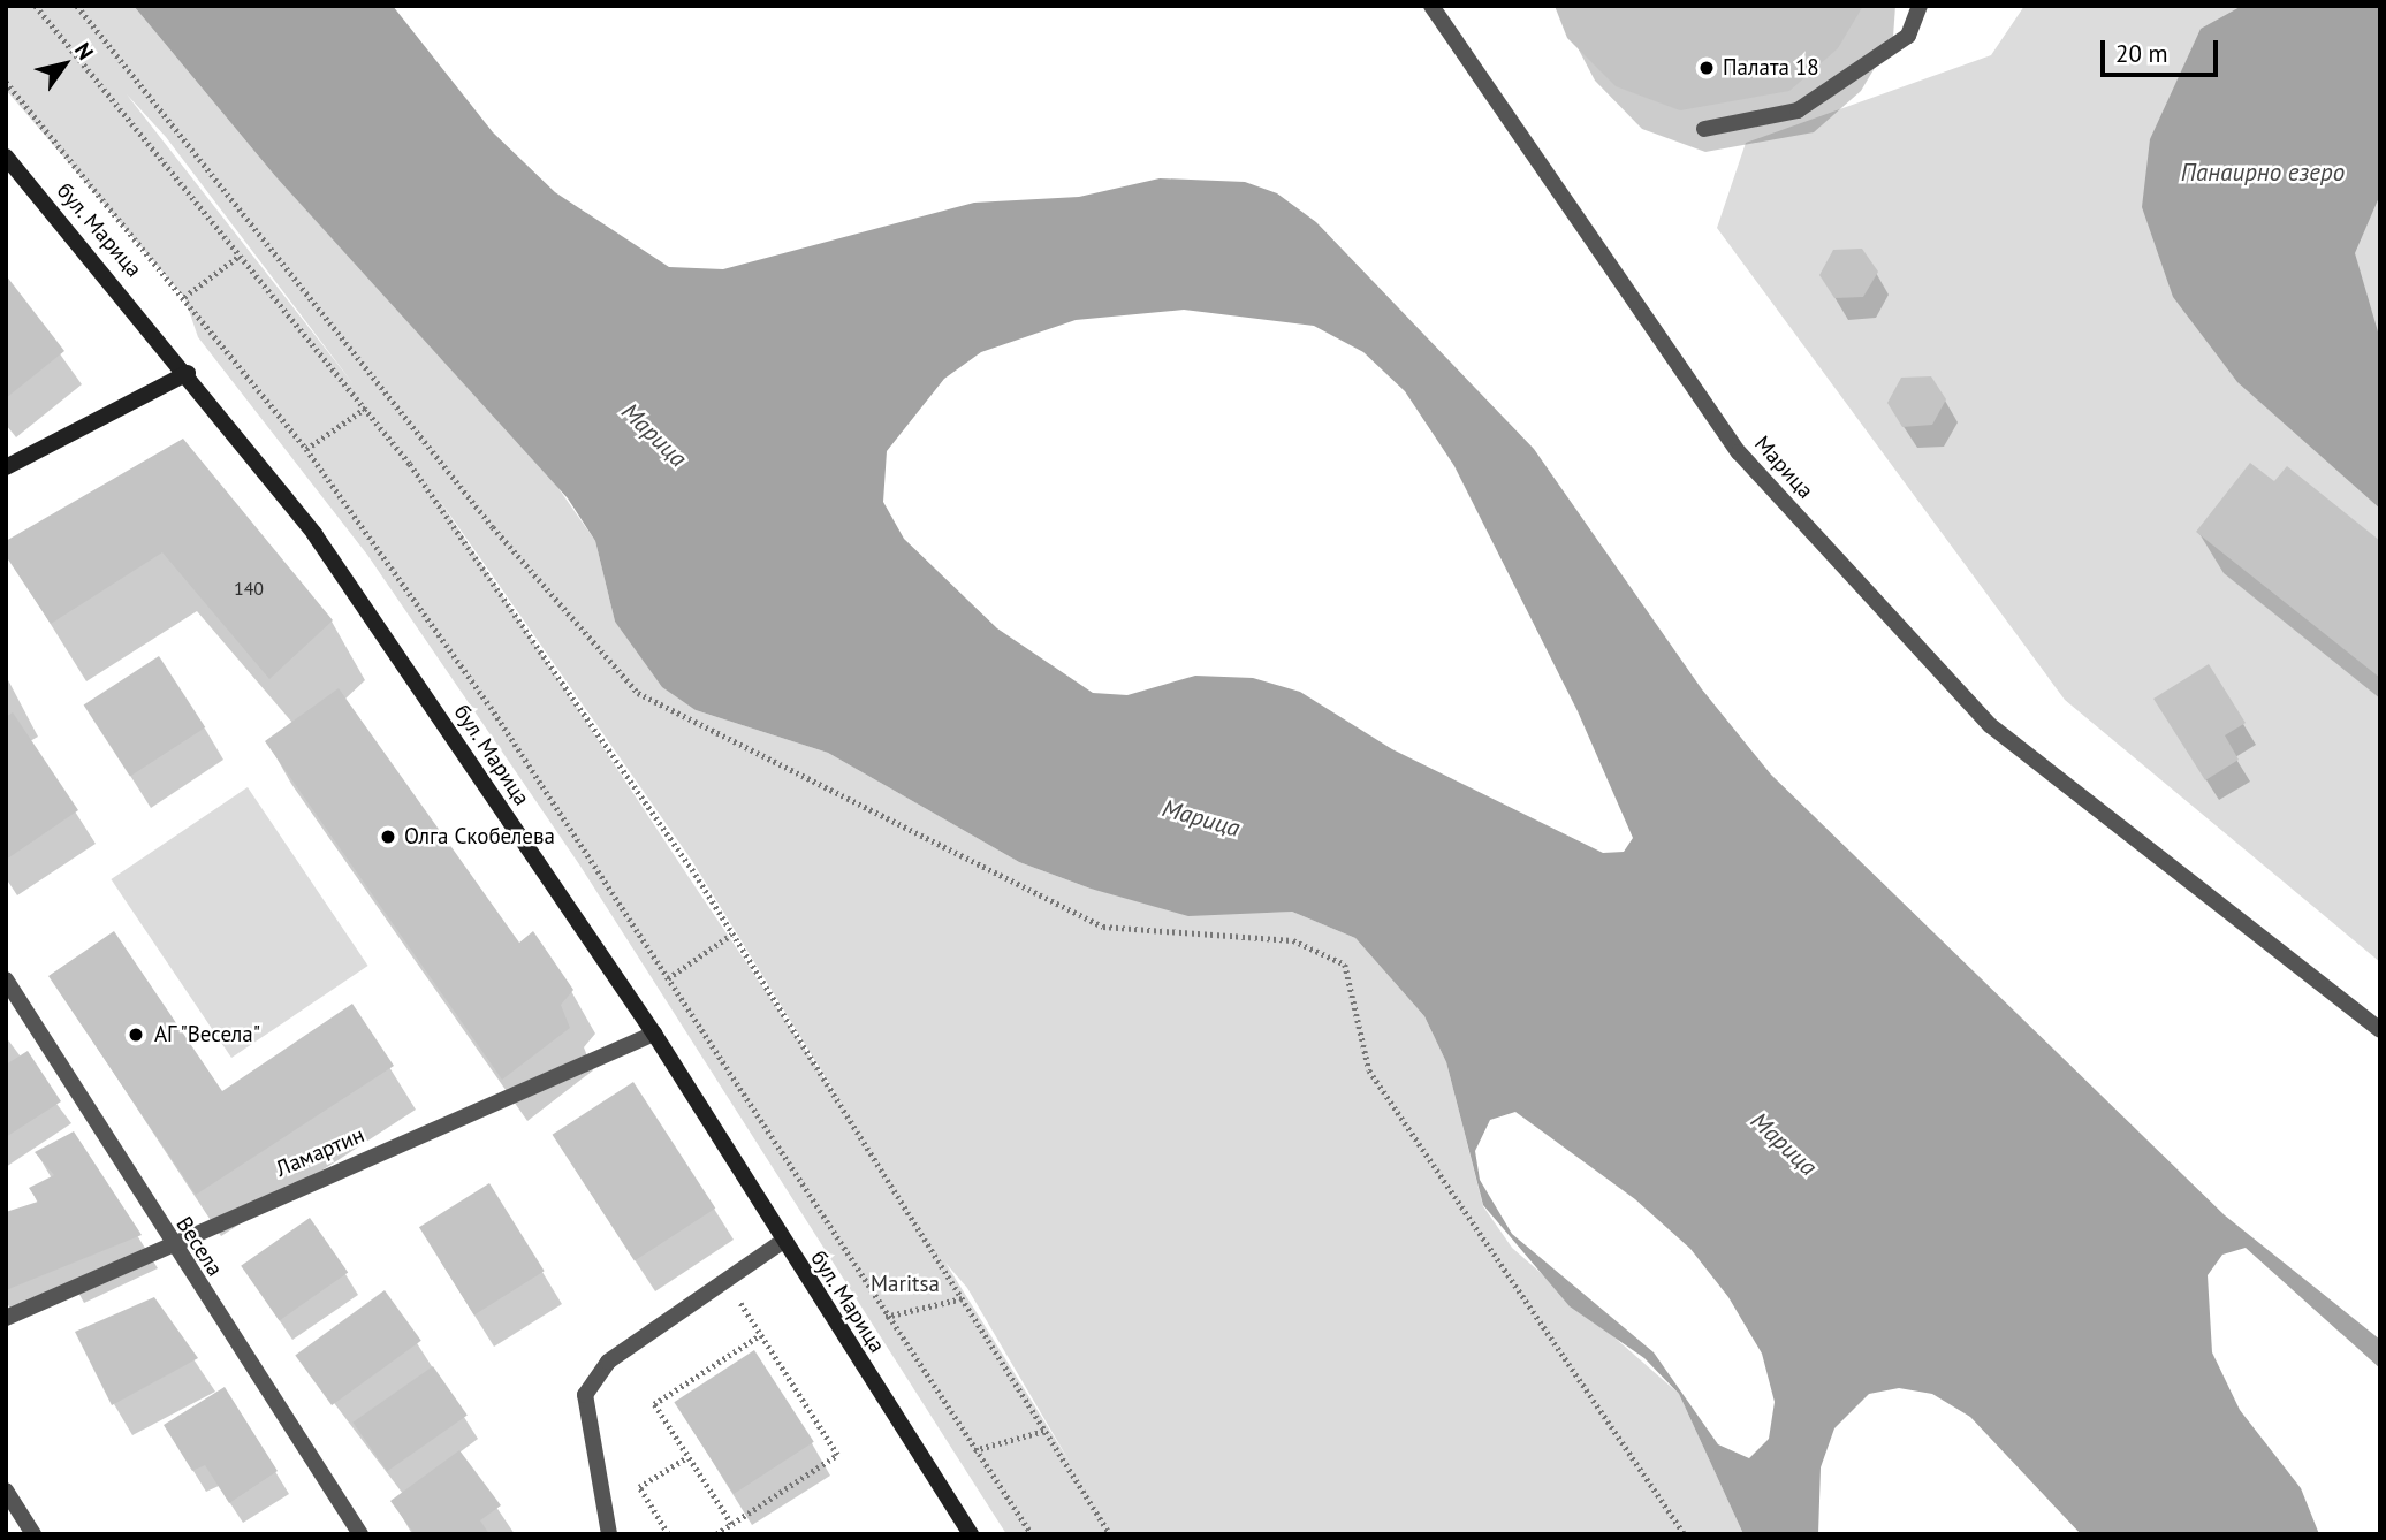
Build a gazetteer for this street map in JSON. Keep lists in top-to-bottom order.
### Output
{
  "streets": {
    "street": [
      "бул. Марица",
      "Марица",
      "Ламартин",
      "Весела"
    ]
  },
  "crossings": [
    ["бул. Марица", "Ламартин"],
    ["Ламартин", "Весела"]
  ],
  "water": ["Панаирно езеро", "Марица"],
  "parks": ["Maritsa"],
  "places": ["Палата 18", "Олга Скобелева", "АГ \"Весела\""],
  "house_numbers": ["140"],
  "scale_bar": "20 m",
  "north": "top right"
}
